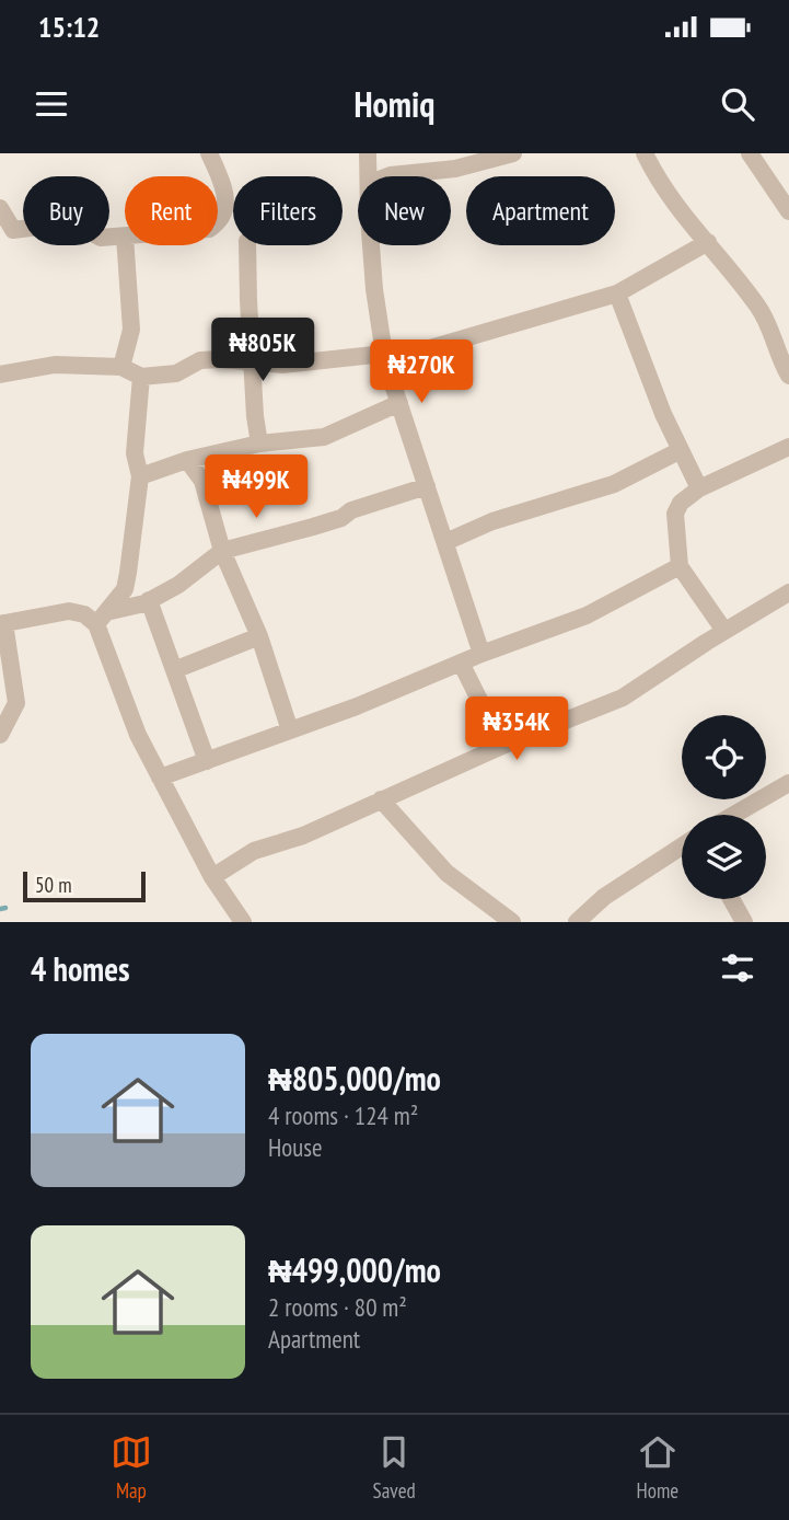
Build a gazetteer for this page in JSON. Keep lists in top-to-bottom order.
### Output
{
  "scale_bar": "50 m",
  "page": {
    "status": "15:12",
    "header": "Homiq",
    "chip": [
      "Buy",
      "Rent",
      "Filters",
      "New",
      "Apartment"
    ],
    "price": [
      "₦805K",
      "₦270K",
      "₦499K",
      "₦354K"
    ],
    "scale": "50 m",
    "heading": "4 homes",
    "list": [
      {
        "name": "₦805,000/mo",
        "note": "4 rooms · 124 m² · House"
      },
      {
        "name": "₦499,000/mo",
        "note": "2 rooms · 80 m² · Apartment"
      }
    ],
    "tabs": ["Map", "Saved", "Home"]
  }
}
